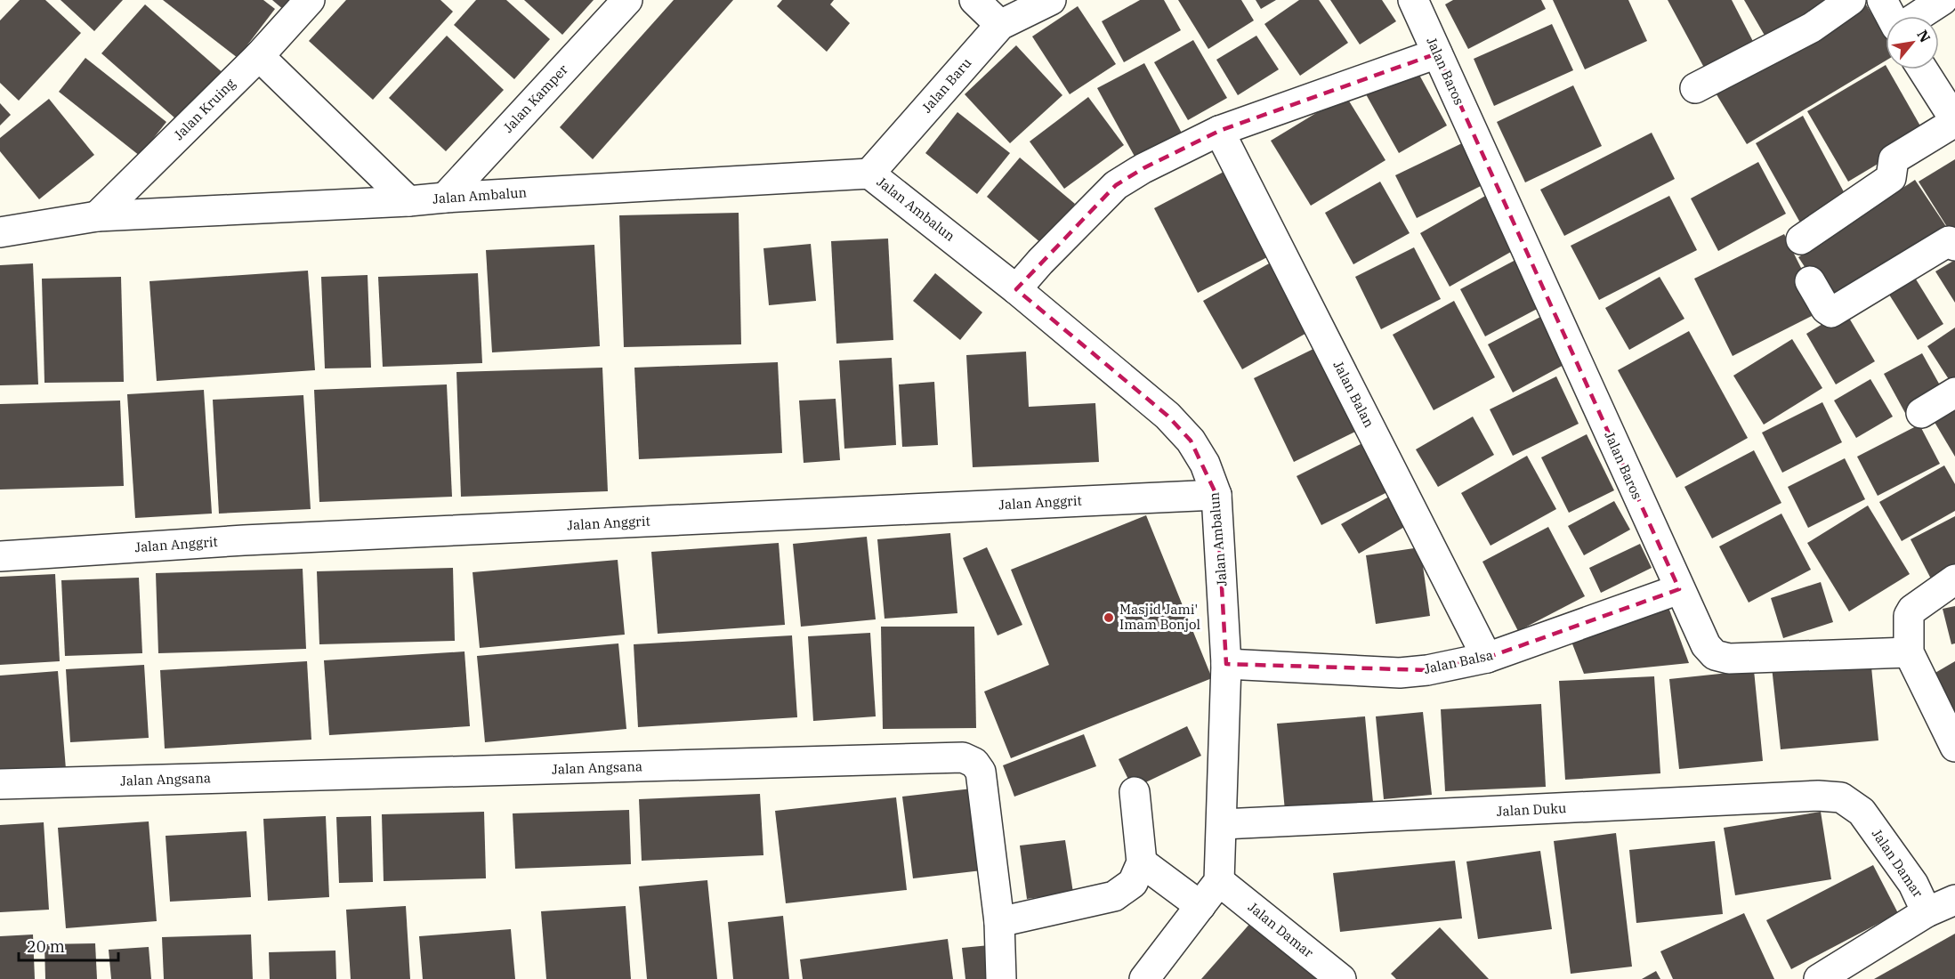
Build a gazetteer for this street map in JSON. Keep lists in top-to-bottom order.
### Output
{
  "streets": {
    "street": [
      "Jalan Baros",
      "Jalan Baru",
      "Jalan Kamper",
      "Jalan Kruing",
      "Jalan Ambalun",
      "Jalan Balan",
      "Jalan Anggrit",
      "Jalan Balsa",
      "Jalan Angsana",
      "Jalan Duku",
      "Jalan Damar"
    ]
  },
  "crossings": [
    ["Jalan Baros", "Jalan Balsa"],
    ["Jalan Baru", "Jalan Ambalun"],
    ["Jalan Kamper", "Jalan Ambalun"],
    ["Jalan Kruing", "Jalan Ambalun"],
    ["Jalan Ambalun", "Jalan Anggrit"],
    ["Jalan Ambalun", "Jalan Balsa"],
    ["Jalan Ambalun", "Jalan Duku"],
    ["Jalan Ambalun", "Jalan Damar"],
    ["Jalan Balan", "Jalan Balsa"],
    ["Jalan Duku", "Jalan Damar"]
  ],
  "places": ["Masjid Jami' Imam Bonjol"],
  "scale_bar": "20 m",
  "north": "top right"
}
